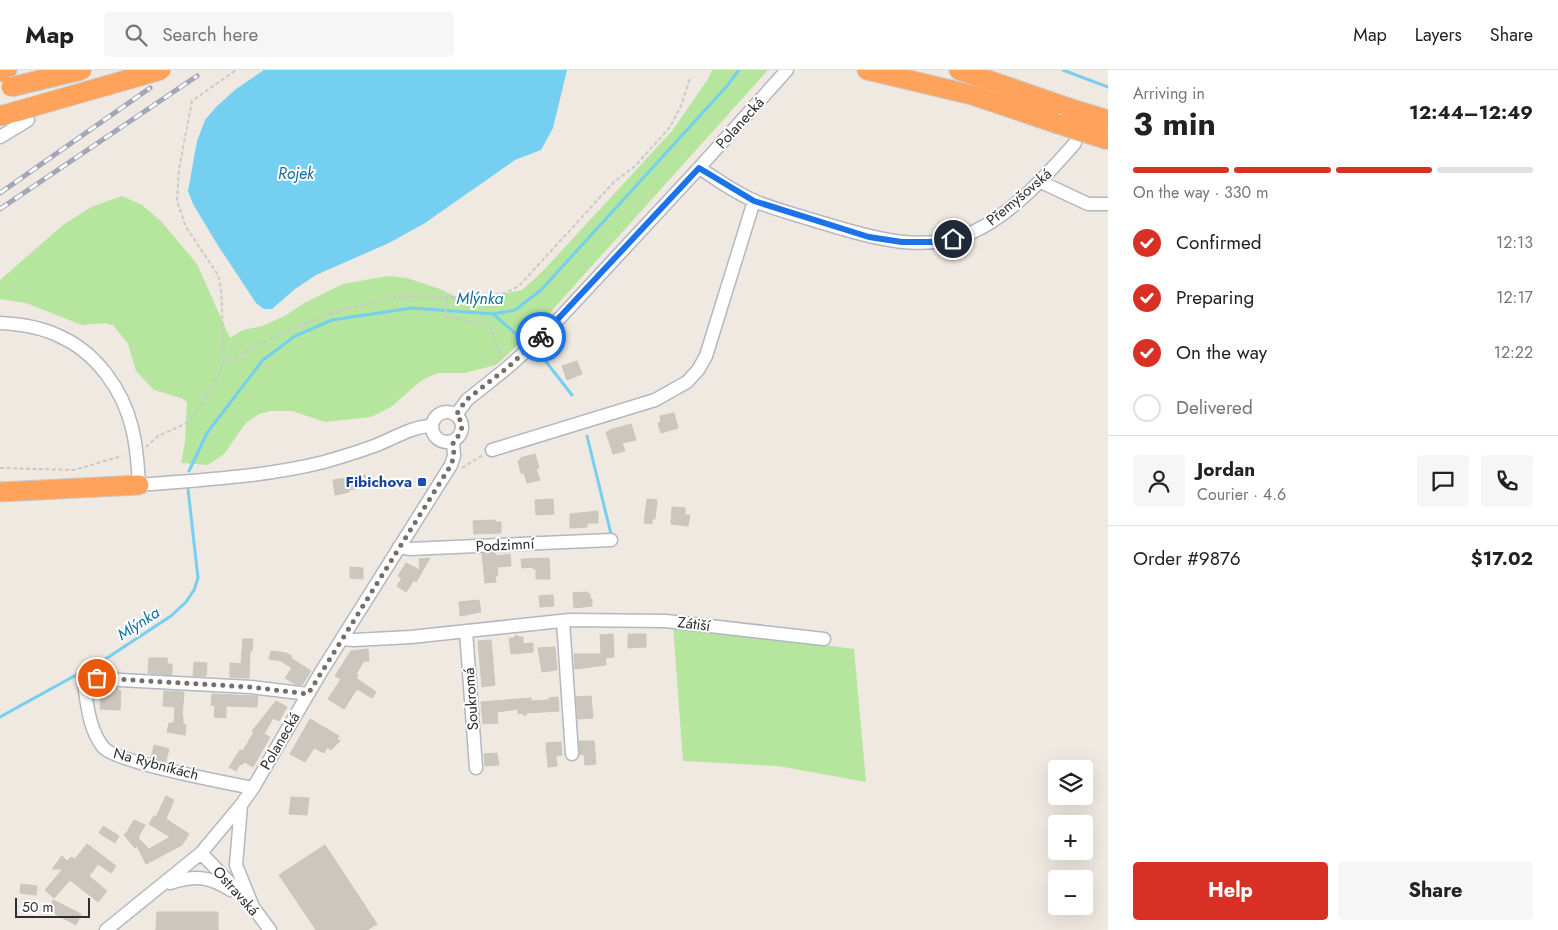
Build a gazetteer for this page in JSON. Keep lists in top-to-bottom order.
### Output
{
  "streets": {
    "street": [
      "Polanecká",
      "Přemyšovská",
      "Podzimní",
      "Zátiší",
      "Soukromá",
      "Na Rybníkách",
      "Ostravská"
    ]
  },
  "crossings": [
    ["Polanecká", "Přemyšovská"],
    ["Polanecká", "Podzimní"],
    ["Polanecká", "Zátiší"],
    ["Polanecká", "Na Rybníkách"],
    ["Polanecká", "Ostravská"],
    ["Zátiší", "Soukromá"]
  ],
  "water": ["Rojek", "Mlýnka"],
  "places": {
    "transit": ["Fibichova"]
  },
  "scale_bar": "50 m",
  "page": {
    "header": "Map",
    "search": "Search here",
    "nav": ["Map", "Layers", "Share"],
    "heading": ["3 min", "Arriving in", "12:44–12:49"],
    "panel": [
      "Jordan",
      "Courier · 4.6",
      "Order #9876",
      "$17.02"
    ],
    "bar": "On the way · 330 m",
    "list": [
      ["Confirmed", "12:13"],
      ["Preparing", "12:17"],
      ["On the way", "12:22"],
      "Delivered"
    ],
    "map_buttons": ["+", "−"],
    "buttons": ["Help", "Share"],
    "scale": "50 m"
  }
}
